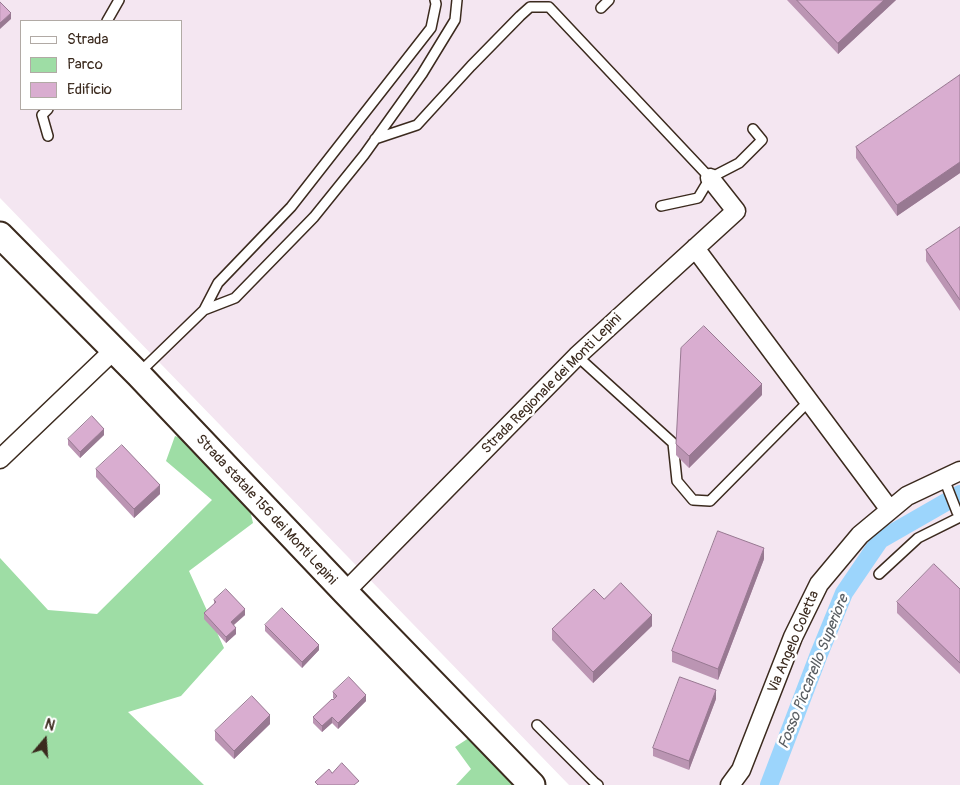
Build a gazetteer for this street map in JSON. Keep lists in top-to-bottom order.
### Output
{
  "streets": {
    "main road": ["Strada statale 156 dei Monti Lepini"],
    "street": ["Strada Regionale dei Monti Lepini", "Via Angelo Coletta"]
  },
  "crossings": [
    ["Strada Regionale dei Monti Lepini", "Strada statale 156 dei Monti Lepini"]
  ],
  "water": ["Fosso Piccarello Superiore"],
  "legend": ["Strada", "Parco", "Edificio"],
  "north": "top"
}
